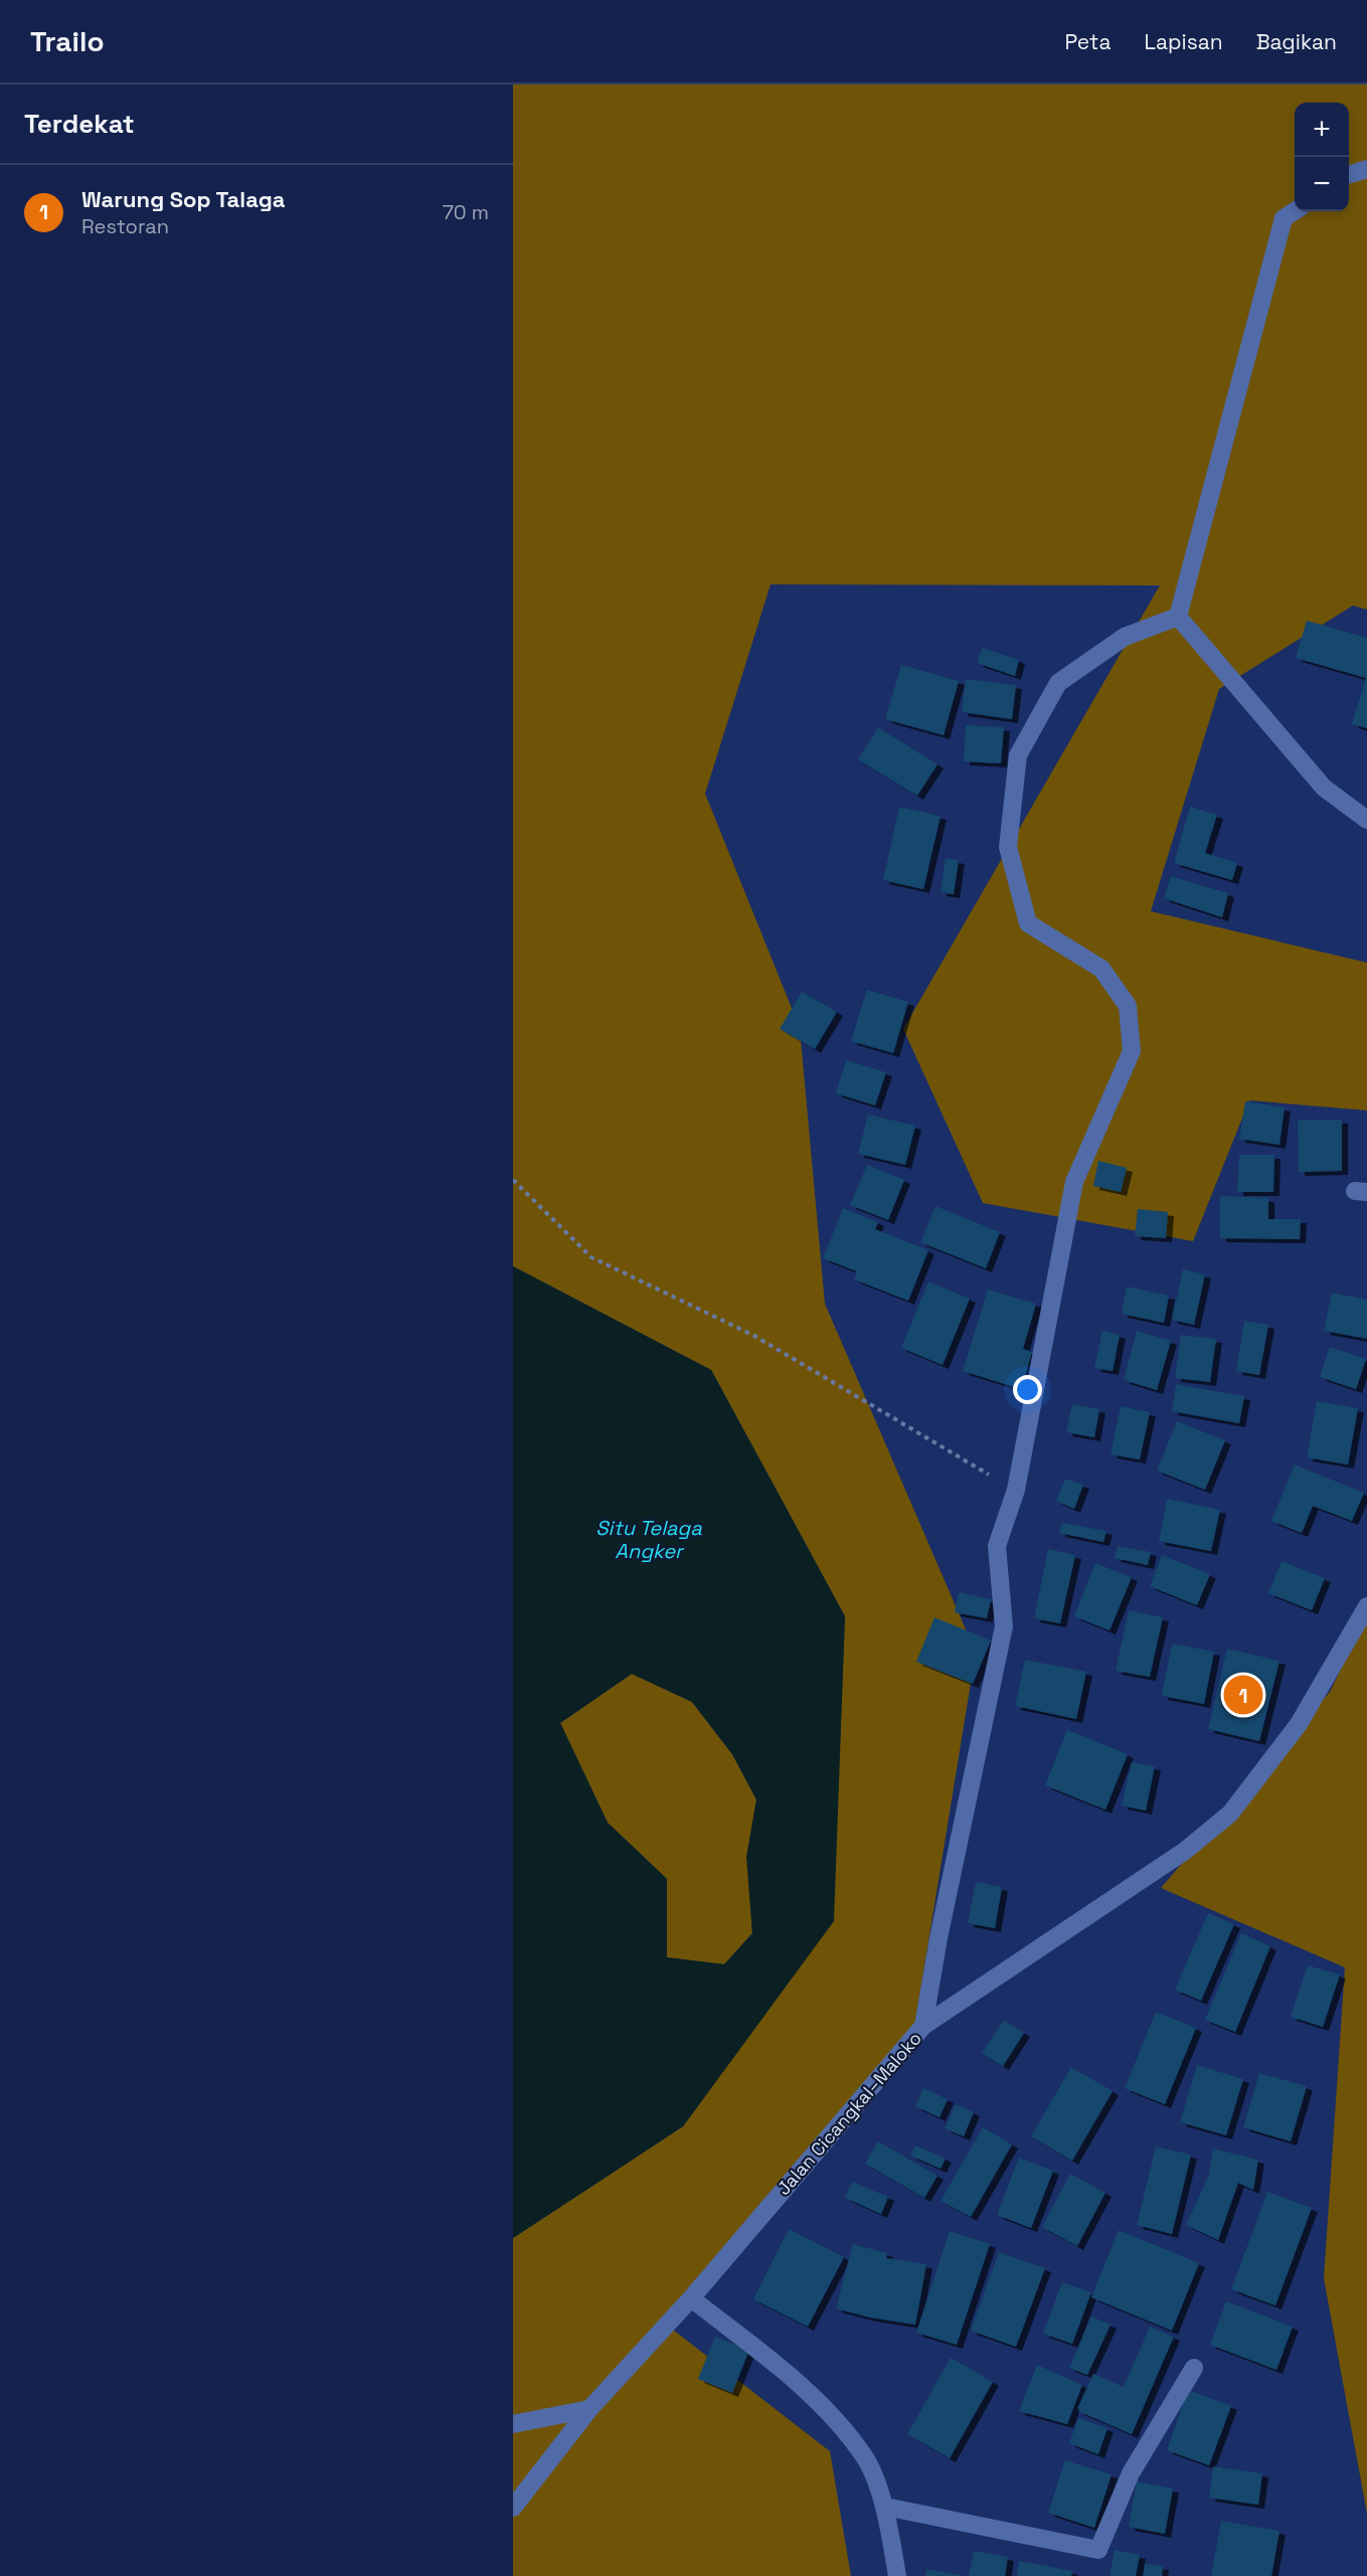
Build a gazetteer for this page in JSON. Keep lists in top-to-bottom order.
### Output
{
  "streets": {
    "street": ["Jalan Cicangkal–Maloko"]
  },
  "water": ["Situ Telaga Angker"],
  "page": {
    "header": "Trailo",
    "nav": ["Peta", "Lapisan", "Bagikan"],
    "heading": "Terdekat",
    "map_buttons": ["+", "−"],
    "list": [
      {
        "mark": "1",
        "name": "Warung Sop Talaga",
        "note": "Restoran",
        "value": "70 m"
      }
    ],
    "pins": "1"
  }
}
